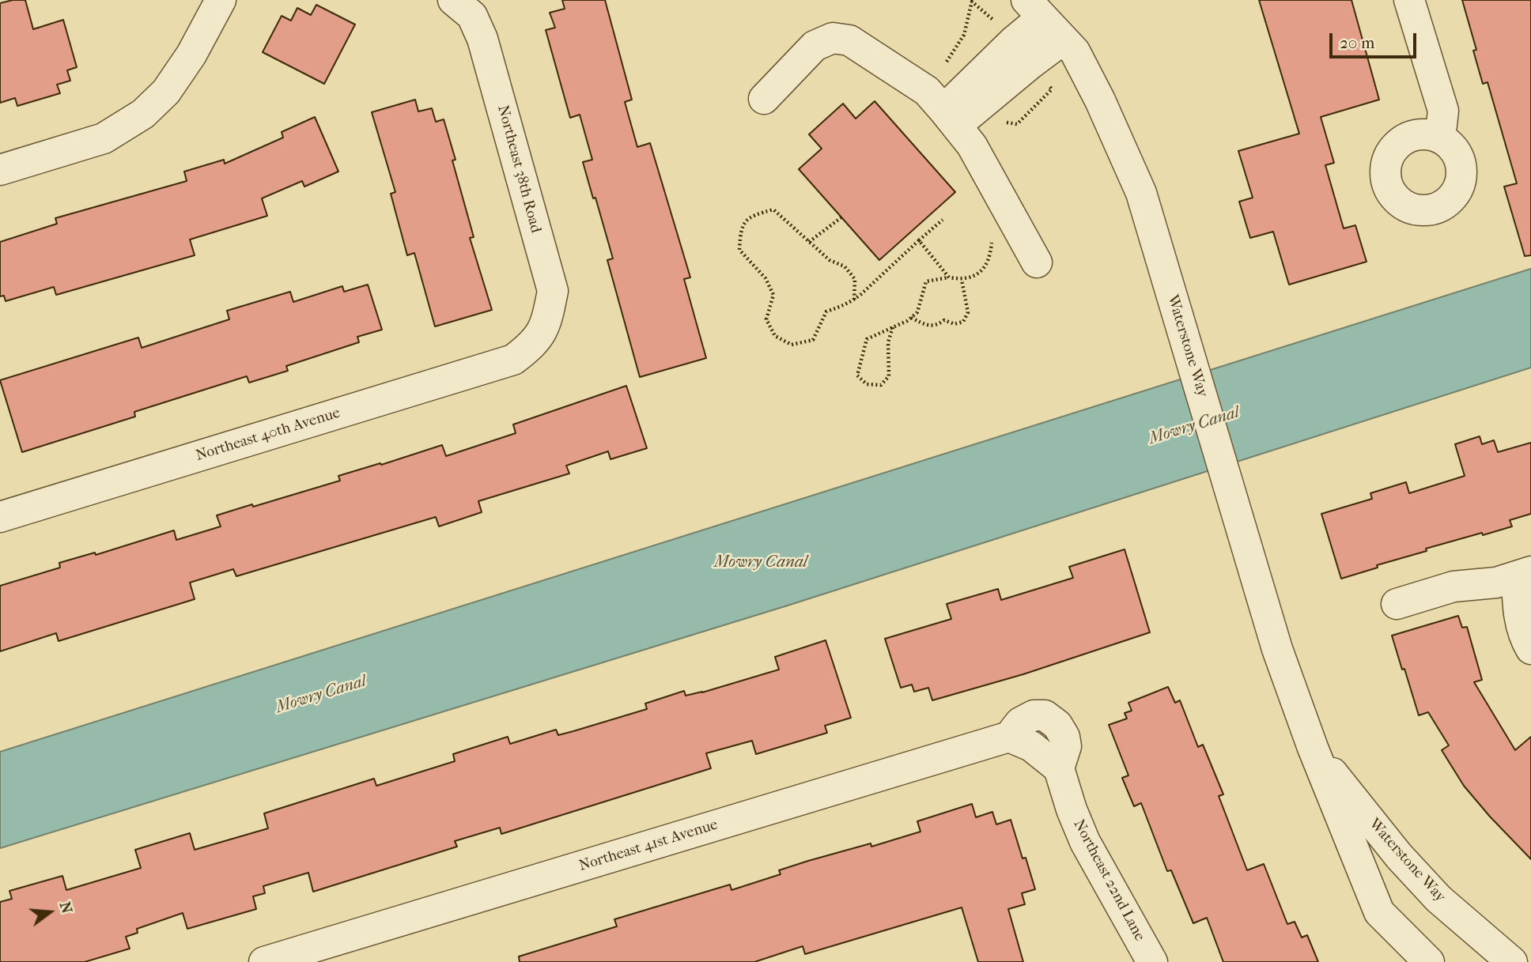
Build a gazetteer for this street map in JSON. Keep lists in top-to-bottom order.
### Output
{
  "streets": {
    "street": [
      "Northeast 38th Road",
      "Waterstone Way",
      "Northeast 40th Avenue",
      "Northeast 41st Avenue",
      "Northeast 22nd Lane"
    ]
  },
  "crossings": [
    ["Northeast 38th Road", "Northeast 40th Avenue"],
    ["Northeast 41st Avenue", "Northeast 22nd Lane"]
  ],
  "water": ["Mowry Canal"],
  "scale_bar": "20 m",
  "north": "right"
}
